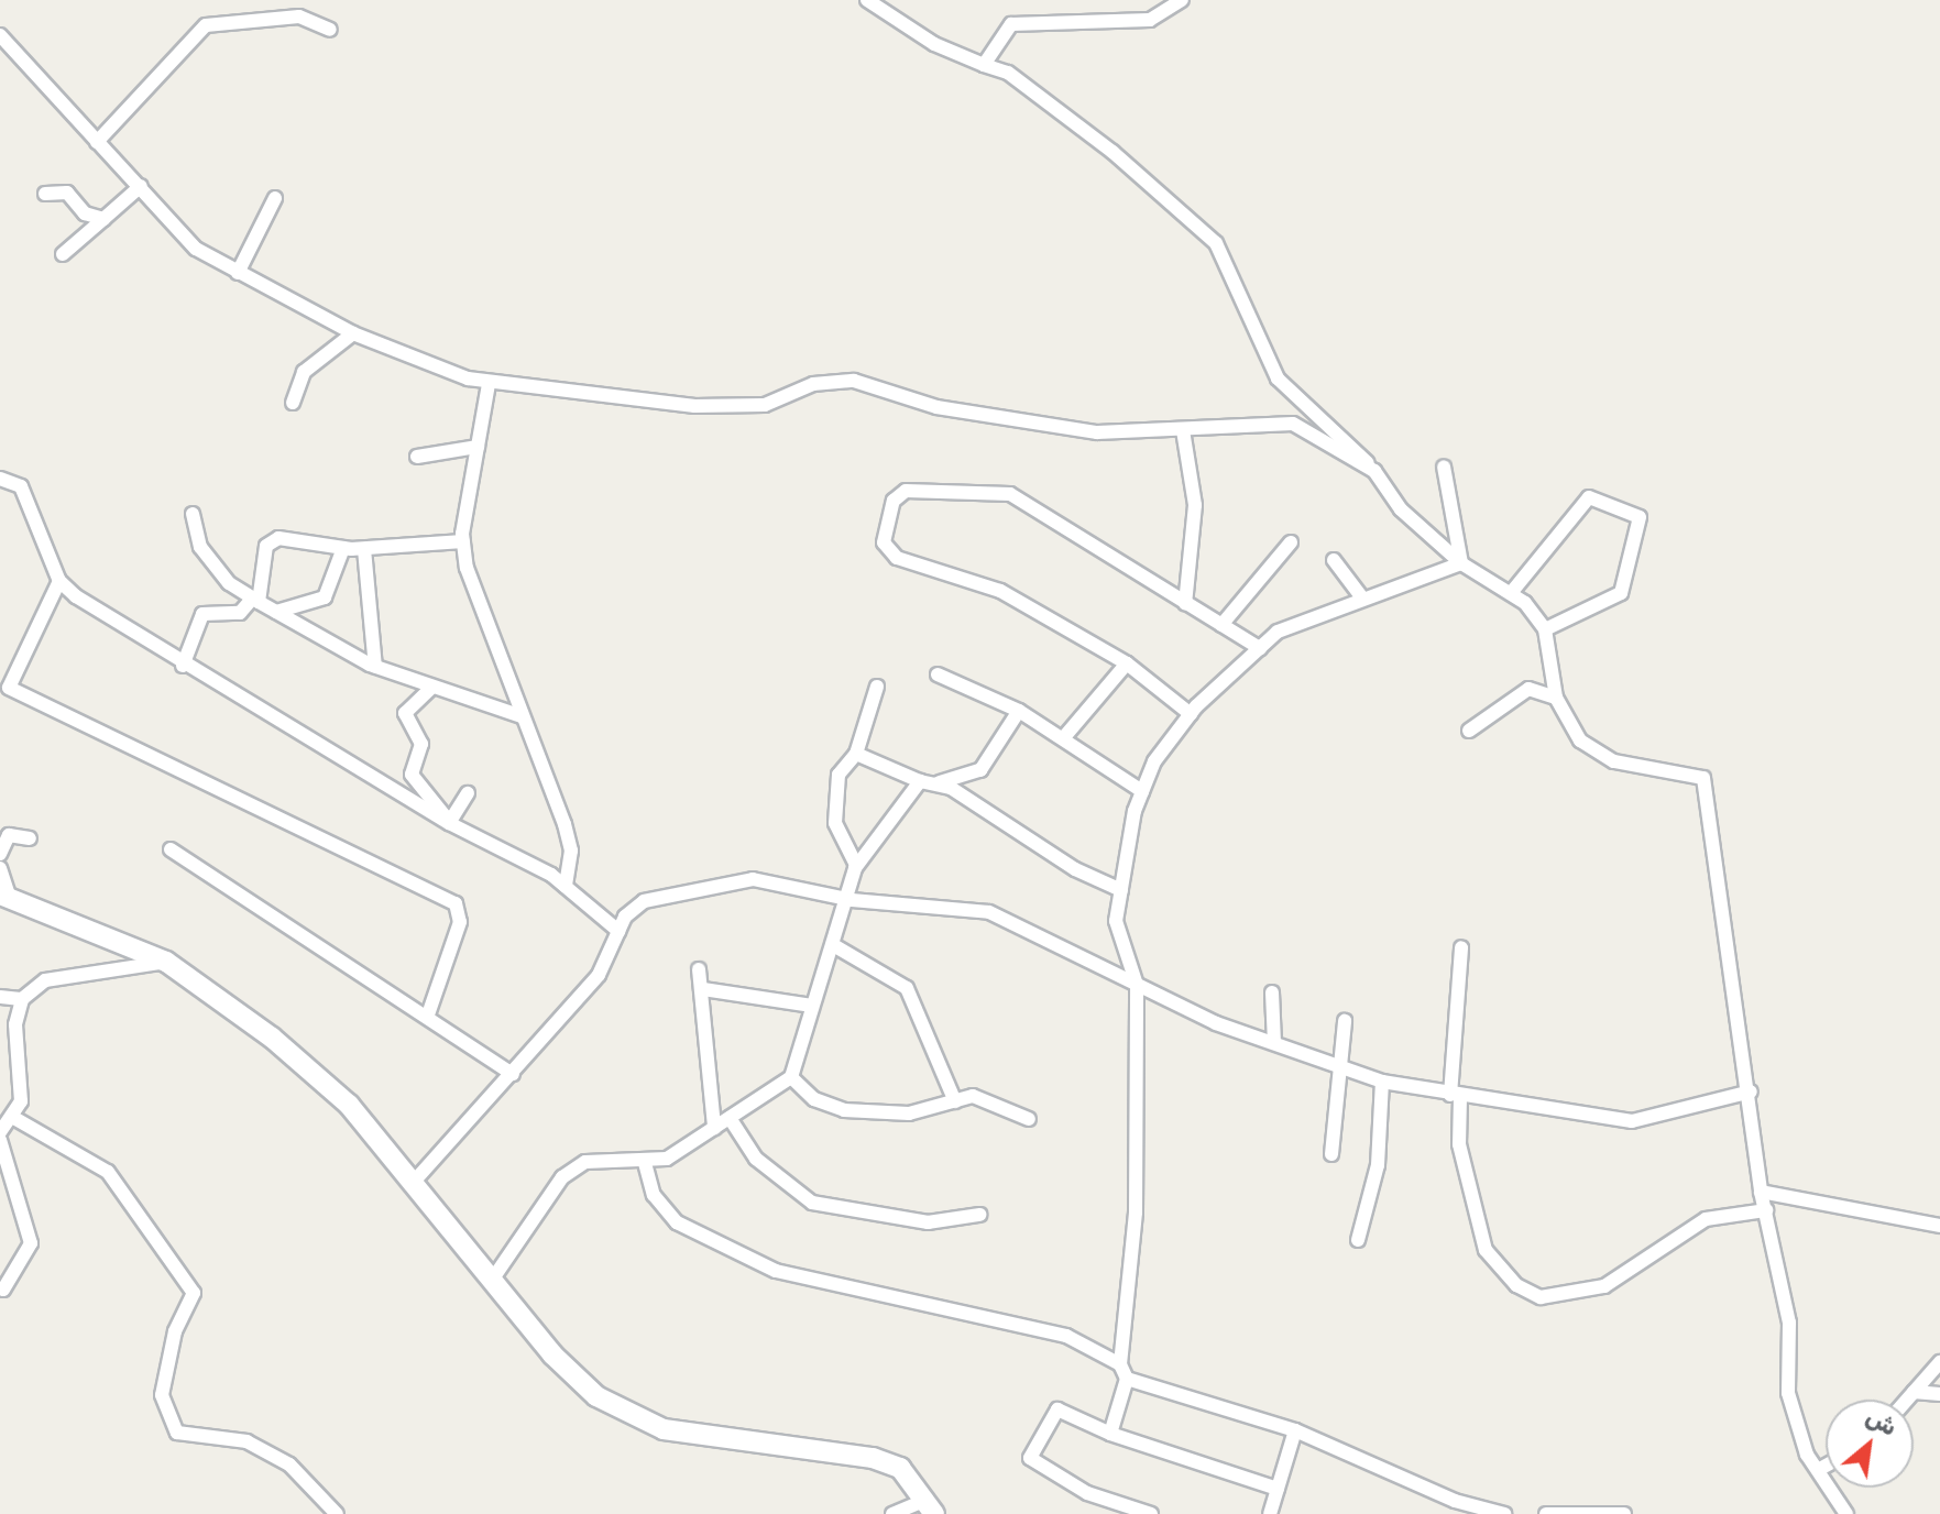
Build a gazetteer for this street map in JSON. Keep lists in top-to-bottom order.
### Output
{
  "north": "top right"
}
